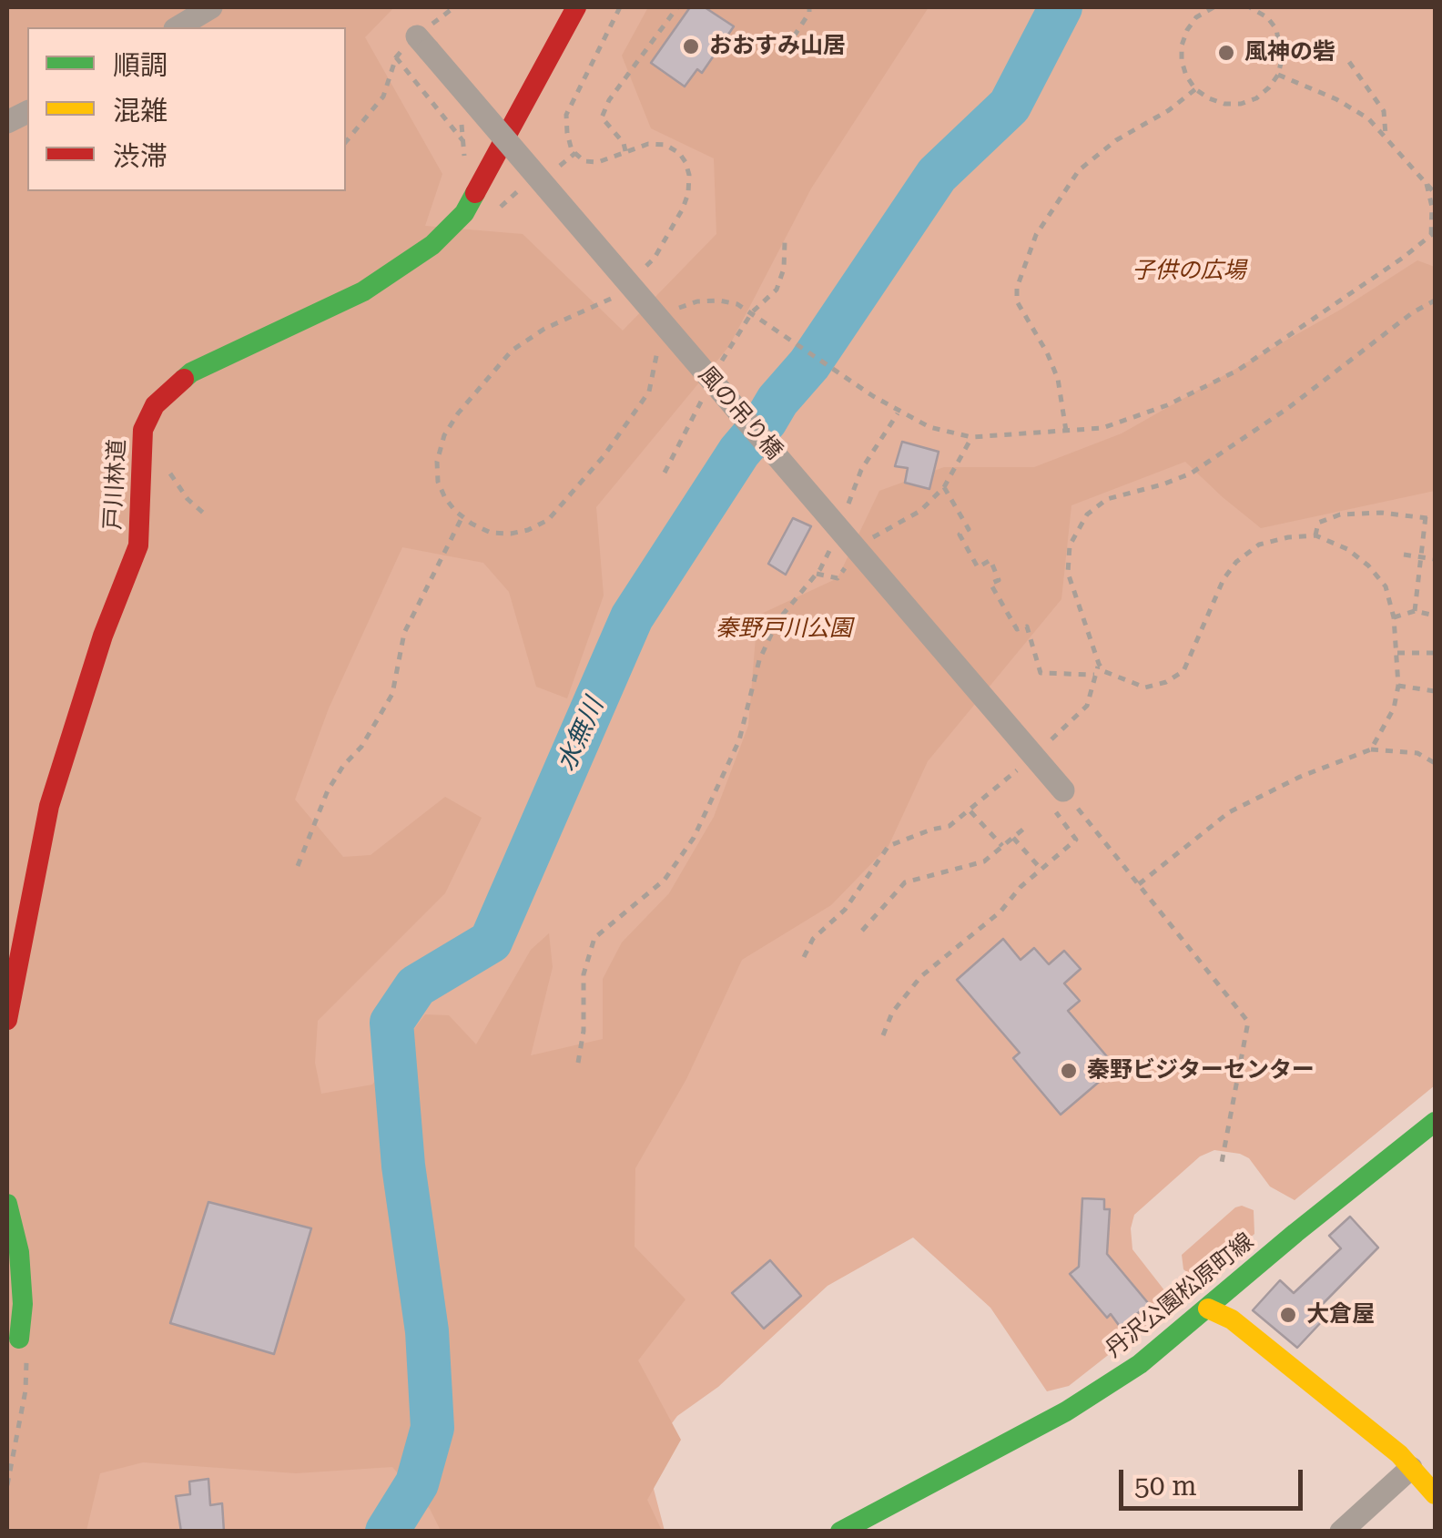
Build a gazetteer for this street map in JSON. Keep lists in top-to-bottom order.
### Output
{
  "streets": {
    "street": ["風の吊り橋", "戸川林道", "丹沢公園松原町線"]
  },
  "water": ["水無川"],
  "parks": ["子供の広場", "秦野戸川公園"],
  "places": [
    "おおすみ山居",
    "風神の砦",
    "秦野ビジターセンター",
    "大倉屋"
  ],
  "legend": ["順調", "混雑", "渋滞"],
  "scale_bar": "50 m"
}
